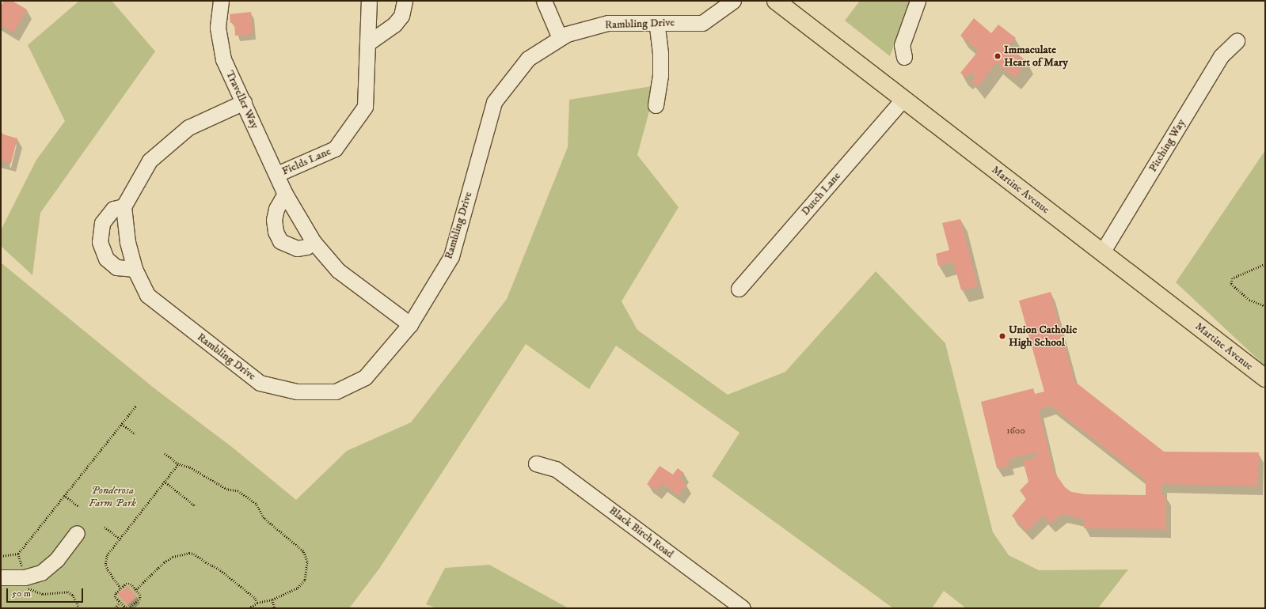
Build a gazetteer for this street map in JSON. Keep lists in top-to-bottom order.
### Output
{
  "streets": {
    "main road": ["Martine Avenue"],
    "street": [
      "Rambling Drive",
      "Traveller Way",
      "Pitching Way",
      "Fields Lane",
      "Dutch Lane",
      "Black Birch Road"
    ]
  },
  "crossings": [
    ["Rambling Drive", "Traveller Way"],
    ["Traveller Way", "Fields Lane"],
    ["Pitching Way", "Martine Avenue"],
    ["Martine Avenue", "Dutch Lane"]
  ],
  "parks": ["Ponderosa Farm Park"],
  "places": ["Immaculate Heart of Mary", "Union Catholic High School"],
  "house_numbers": ["1600"],
  "scale_bar": "50 m"
}
